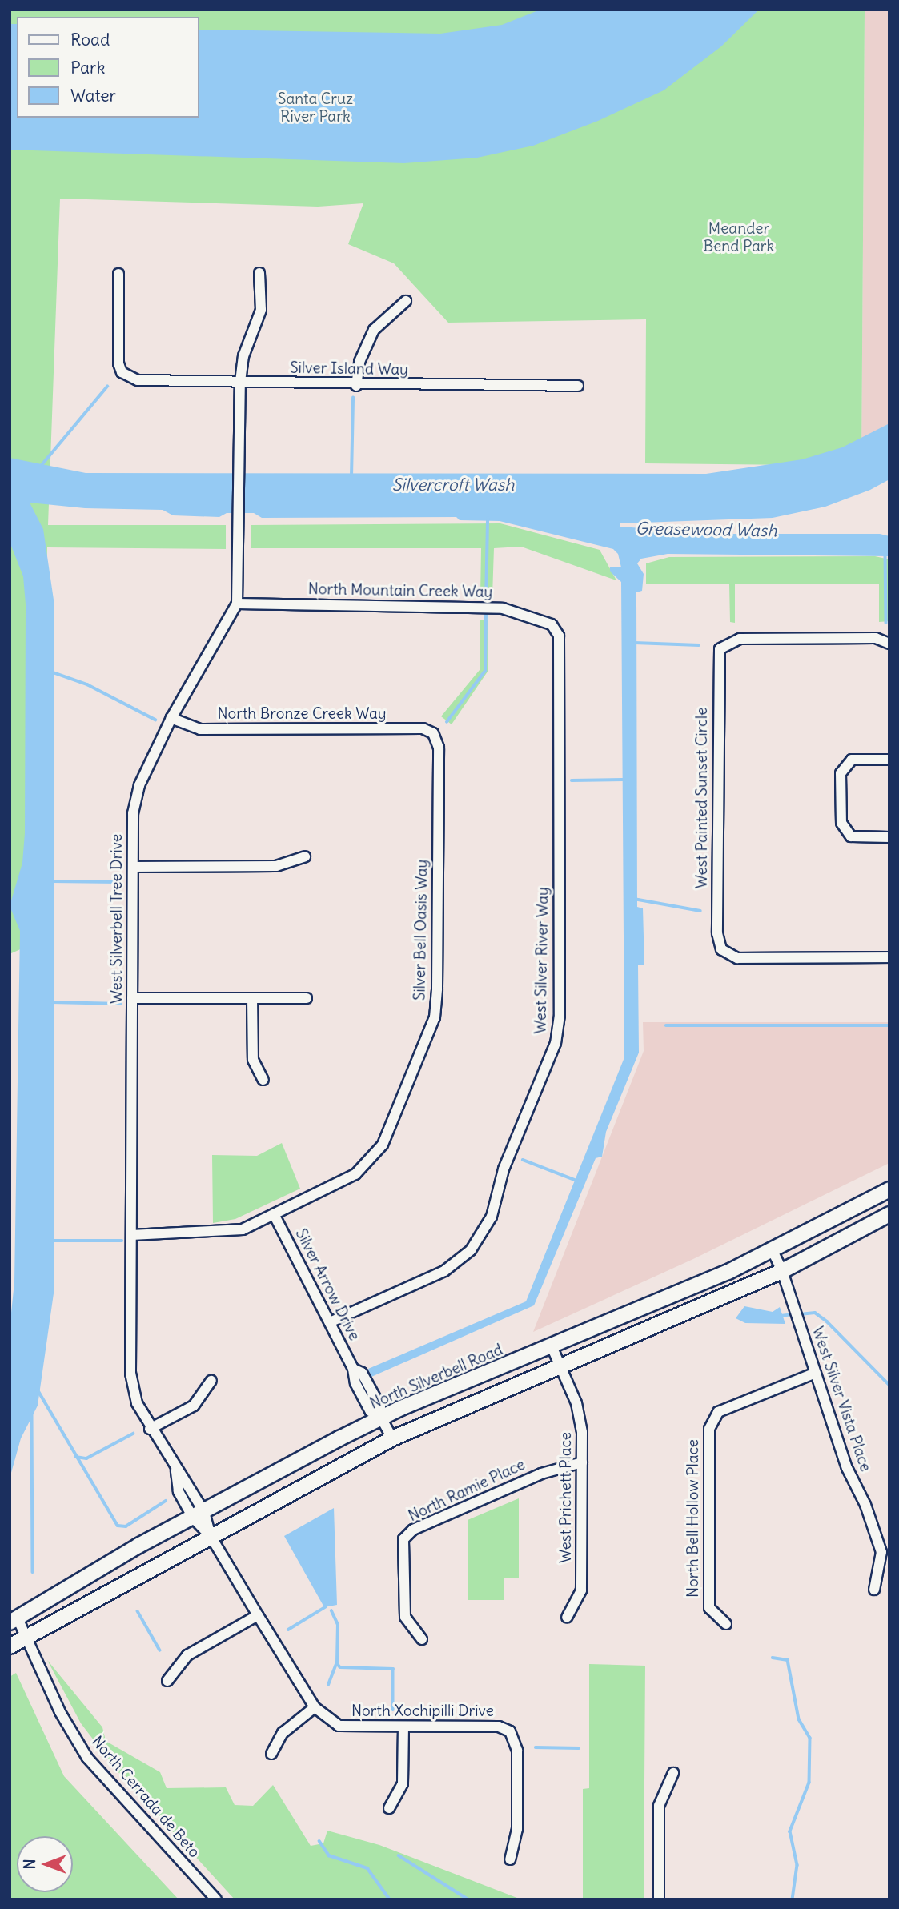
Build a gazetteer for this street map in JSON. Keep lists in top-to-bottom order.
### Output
{
  "streets": {
    "main road": ["North Silverbell Road"],
    "street": [
      "Silver Island Way",
      "North Mountain Creek Way",
      "North Bronze Creek Way",
      "West Painted Sunset Circle",
      "West Silverbell Tree Drive",
      "Silver Bell Oasis Way",
      "West Silver River Way",
      "Silver Arrow Drive",
      "West Silver Vista Place",
      "North Ramie Place",
      "West Prichett Place",
      "North Bell Hollow Place",
      "North Xochipilli Drive",
      "North Cerrada de Beto"
    ]
  },
  "crossings": [
    ["Silver Island Way", "West Silverbell Tree Drive"],
    ["North Mountain Creek Way", "West Silverbell Tree Drive"],
    ["North Mountain Creek Way", "West Silver River Way"],
    ["North Bronze Creek Way", "West Silverbell Tree Drive"],
    ["North Bronze Creek Way", "Silver Bell Oasis Way"],
    ["West Silverbell Tree Drive", "Silver Bell Oasis Way"],
    ["West Silverbell Tree Drive", "North Silverbell Road"],
    ["Silver Bell Oasis Way", "Silver Arrow Drive"],
    ["West Silver River Way", "Silver Arrow Drive"],
    ["Silver Arrow Drive", "North Silverbell Road"],
    ["North Silverbell Road", "West Silver Vista Place"],
    ["North Silverbell Road", "West Prichett Place"],
    ["North Silverbell Road", "North Cerrada de Beto"],
    ["West Silver Vista Place", "North Bell Hollow Place"],
    ["North Ramie Place", "West Prichett Place"]
  ],
  "water": ["Silvercroft Wash", "Greasewood Wash"],
  "parks": ["Santa Cruz River Park", "Meander Bend Park"],
  "legend": ["Road", "Park", "Water"],
  "north": "left"
}
